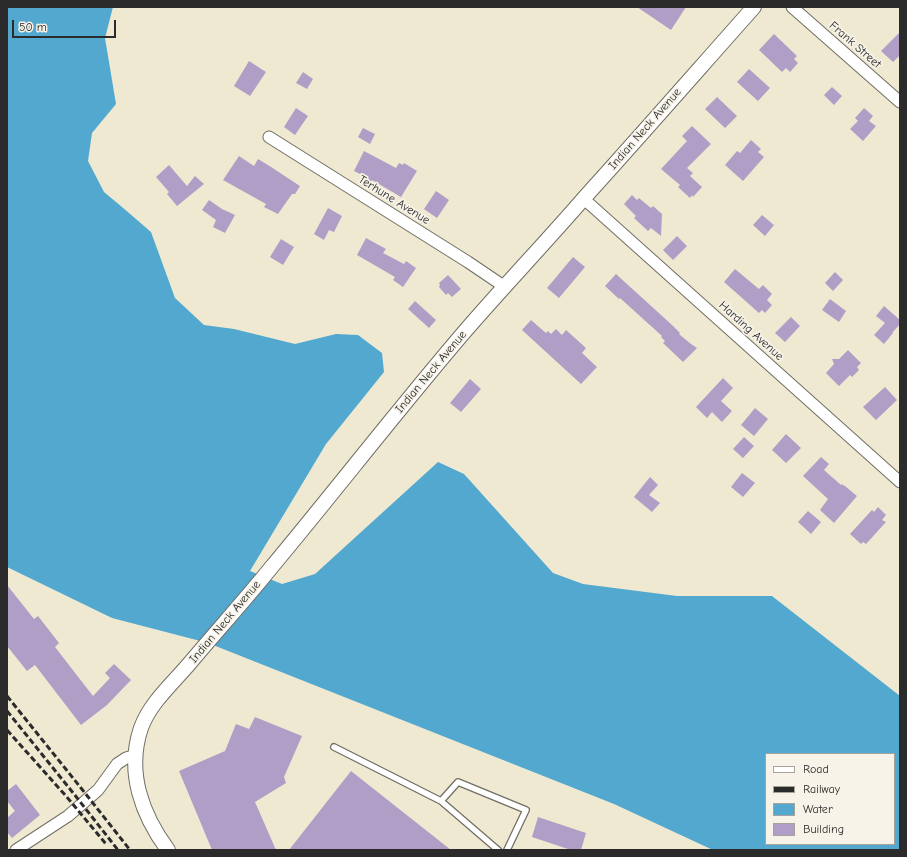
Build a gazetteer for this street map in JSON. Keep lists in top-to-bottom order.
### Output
{
  "streets": {
    "street": [
      "Frank Street",
      "Indian Neck Avenue",
      "Terhune Avenue",
      "Harding Avenue"
    ]
  },
  "crossings": [
    ["Indian Neck Avenue", "Terhune Avenue"],
    ["Indian Neck Avenue", "Harding Avenue"]
  ],
  "legend": [
    "Road",
    "Railway",
    "Water",
    "Building"
  ],
  "scale_bar": "50 m"
}
